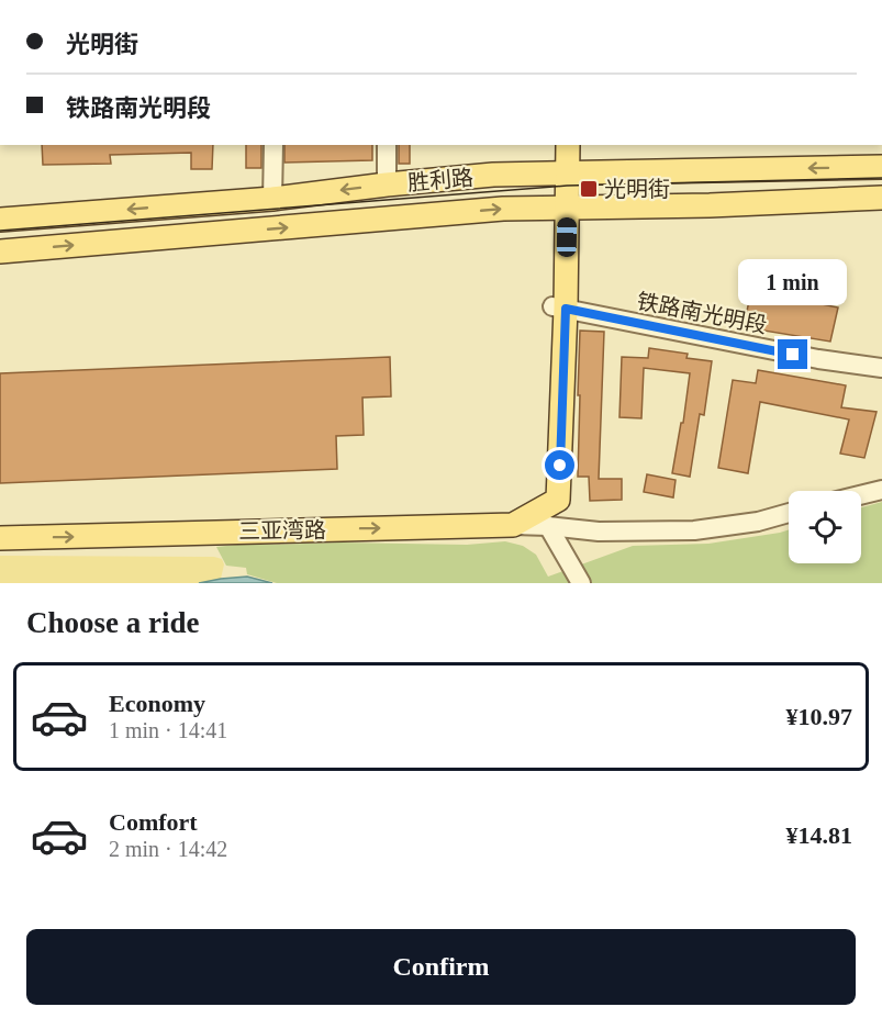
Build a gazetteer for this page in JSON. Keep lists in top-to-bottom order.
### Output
{
  "streets": {
    "main road": ["胜利路", "三亚湾路"],
    "street": ["铁路南光明段"]
  },
  "one_way": ["三亚湾路"],
  "places": {
    "transit": ["光明街"]
  },
  "page": {
    "banner": ["光明街", "铁路南光明段"],
    "bubble": "1 min",
    "heading": "Choose a ride",
    "list": [
      {
        "name": "Economy",
        "note": "1 min · 14:41",
        "value": "¥10.97"
      },
      {
        "name": "Comfort",
        "note": "2 min · 14:42",
        "value": "¥14.81"
      }
    ],
    "buttons": "Confirm"
  }
}
